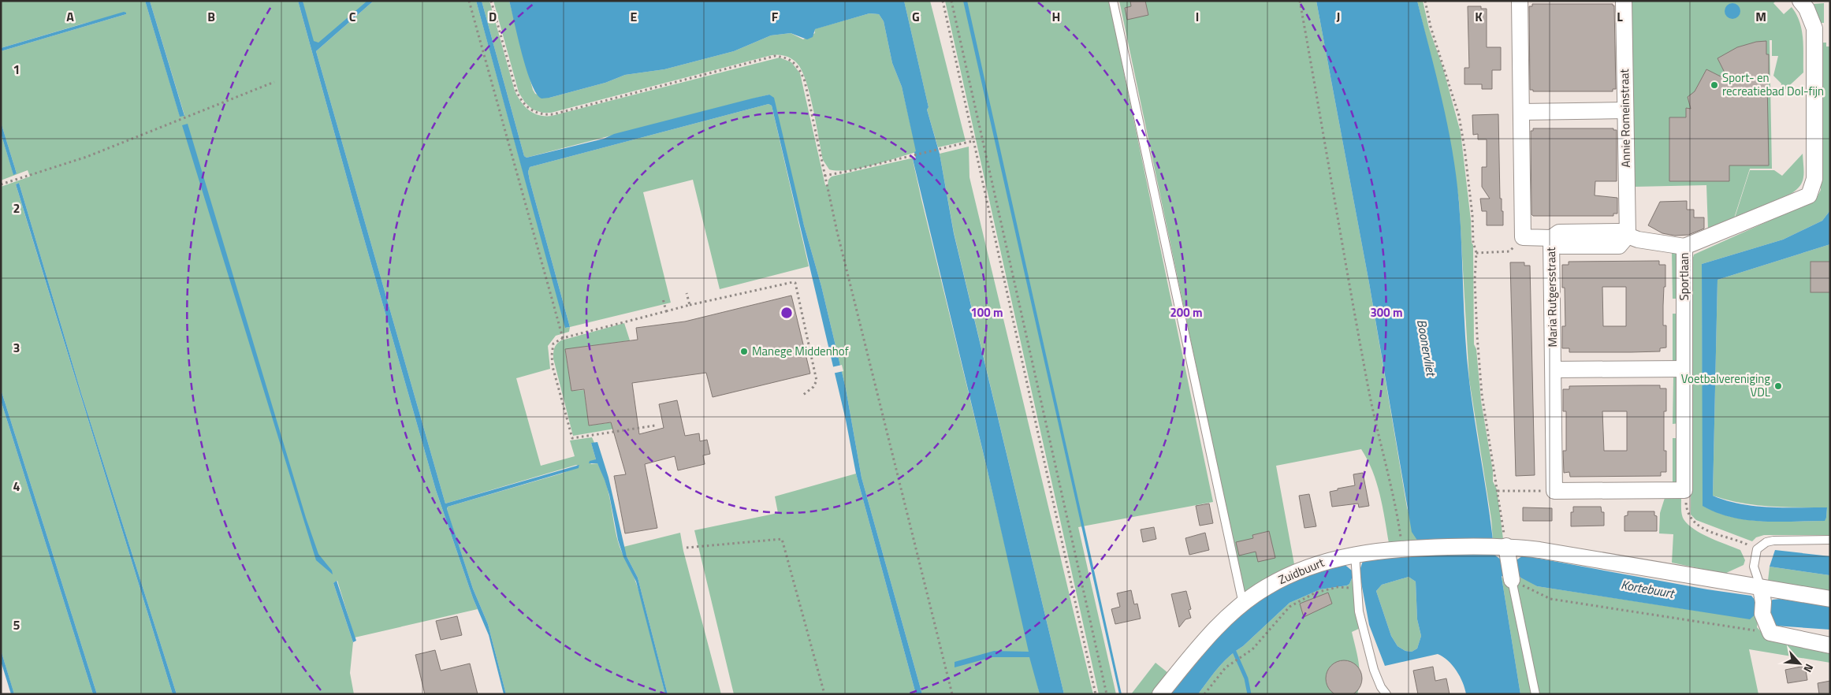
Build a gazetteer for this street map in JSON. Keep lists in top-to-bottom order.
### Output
{
  "streets": {
    "street": [
      "Annie Romeinstraat",
      "Sportlaan",
      "Maria Rutgersstraat",
      "Zuidbuurt"
    ]
  },
  "crossings": [
    ["Sportlaan", "Maria Rutgersstraat"]
  ],
  "water": ["Boonervliet", "Kortebuurt"],
  "places": ["Sport- en recreatiebad Dol-fijn", "Manege Middenhof", "Voetbalvereniging VDL"],
  "north": "bottom right",
  "grid": {
    "columns": [
      "A",
      "B",
      "C",
      "D",
      "E",
      "F",
      "G",
      "H",
      "I",
      "J",
      "K",
      "L",
      "M"
    ],
    "rows": [
      "1",
      "2",
      "3",
      "4",
      "5"
    ]
  },
  "rings": ["100 m", "200 m", "300 m"]
}
